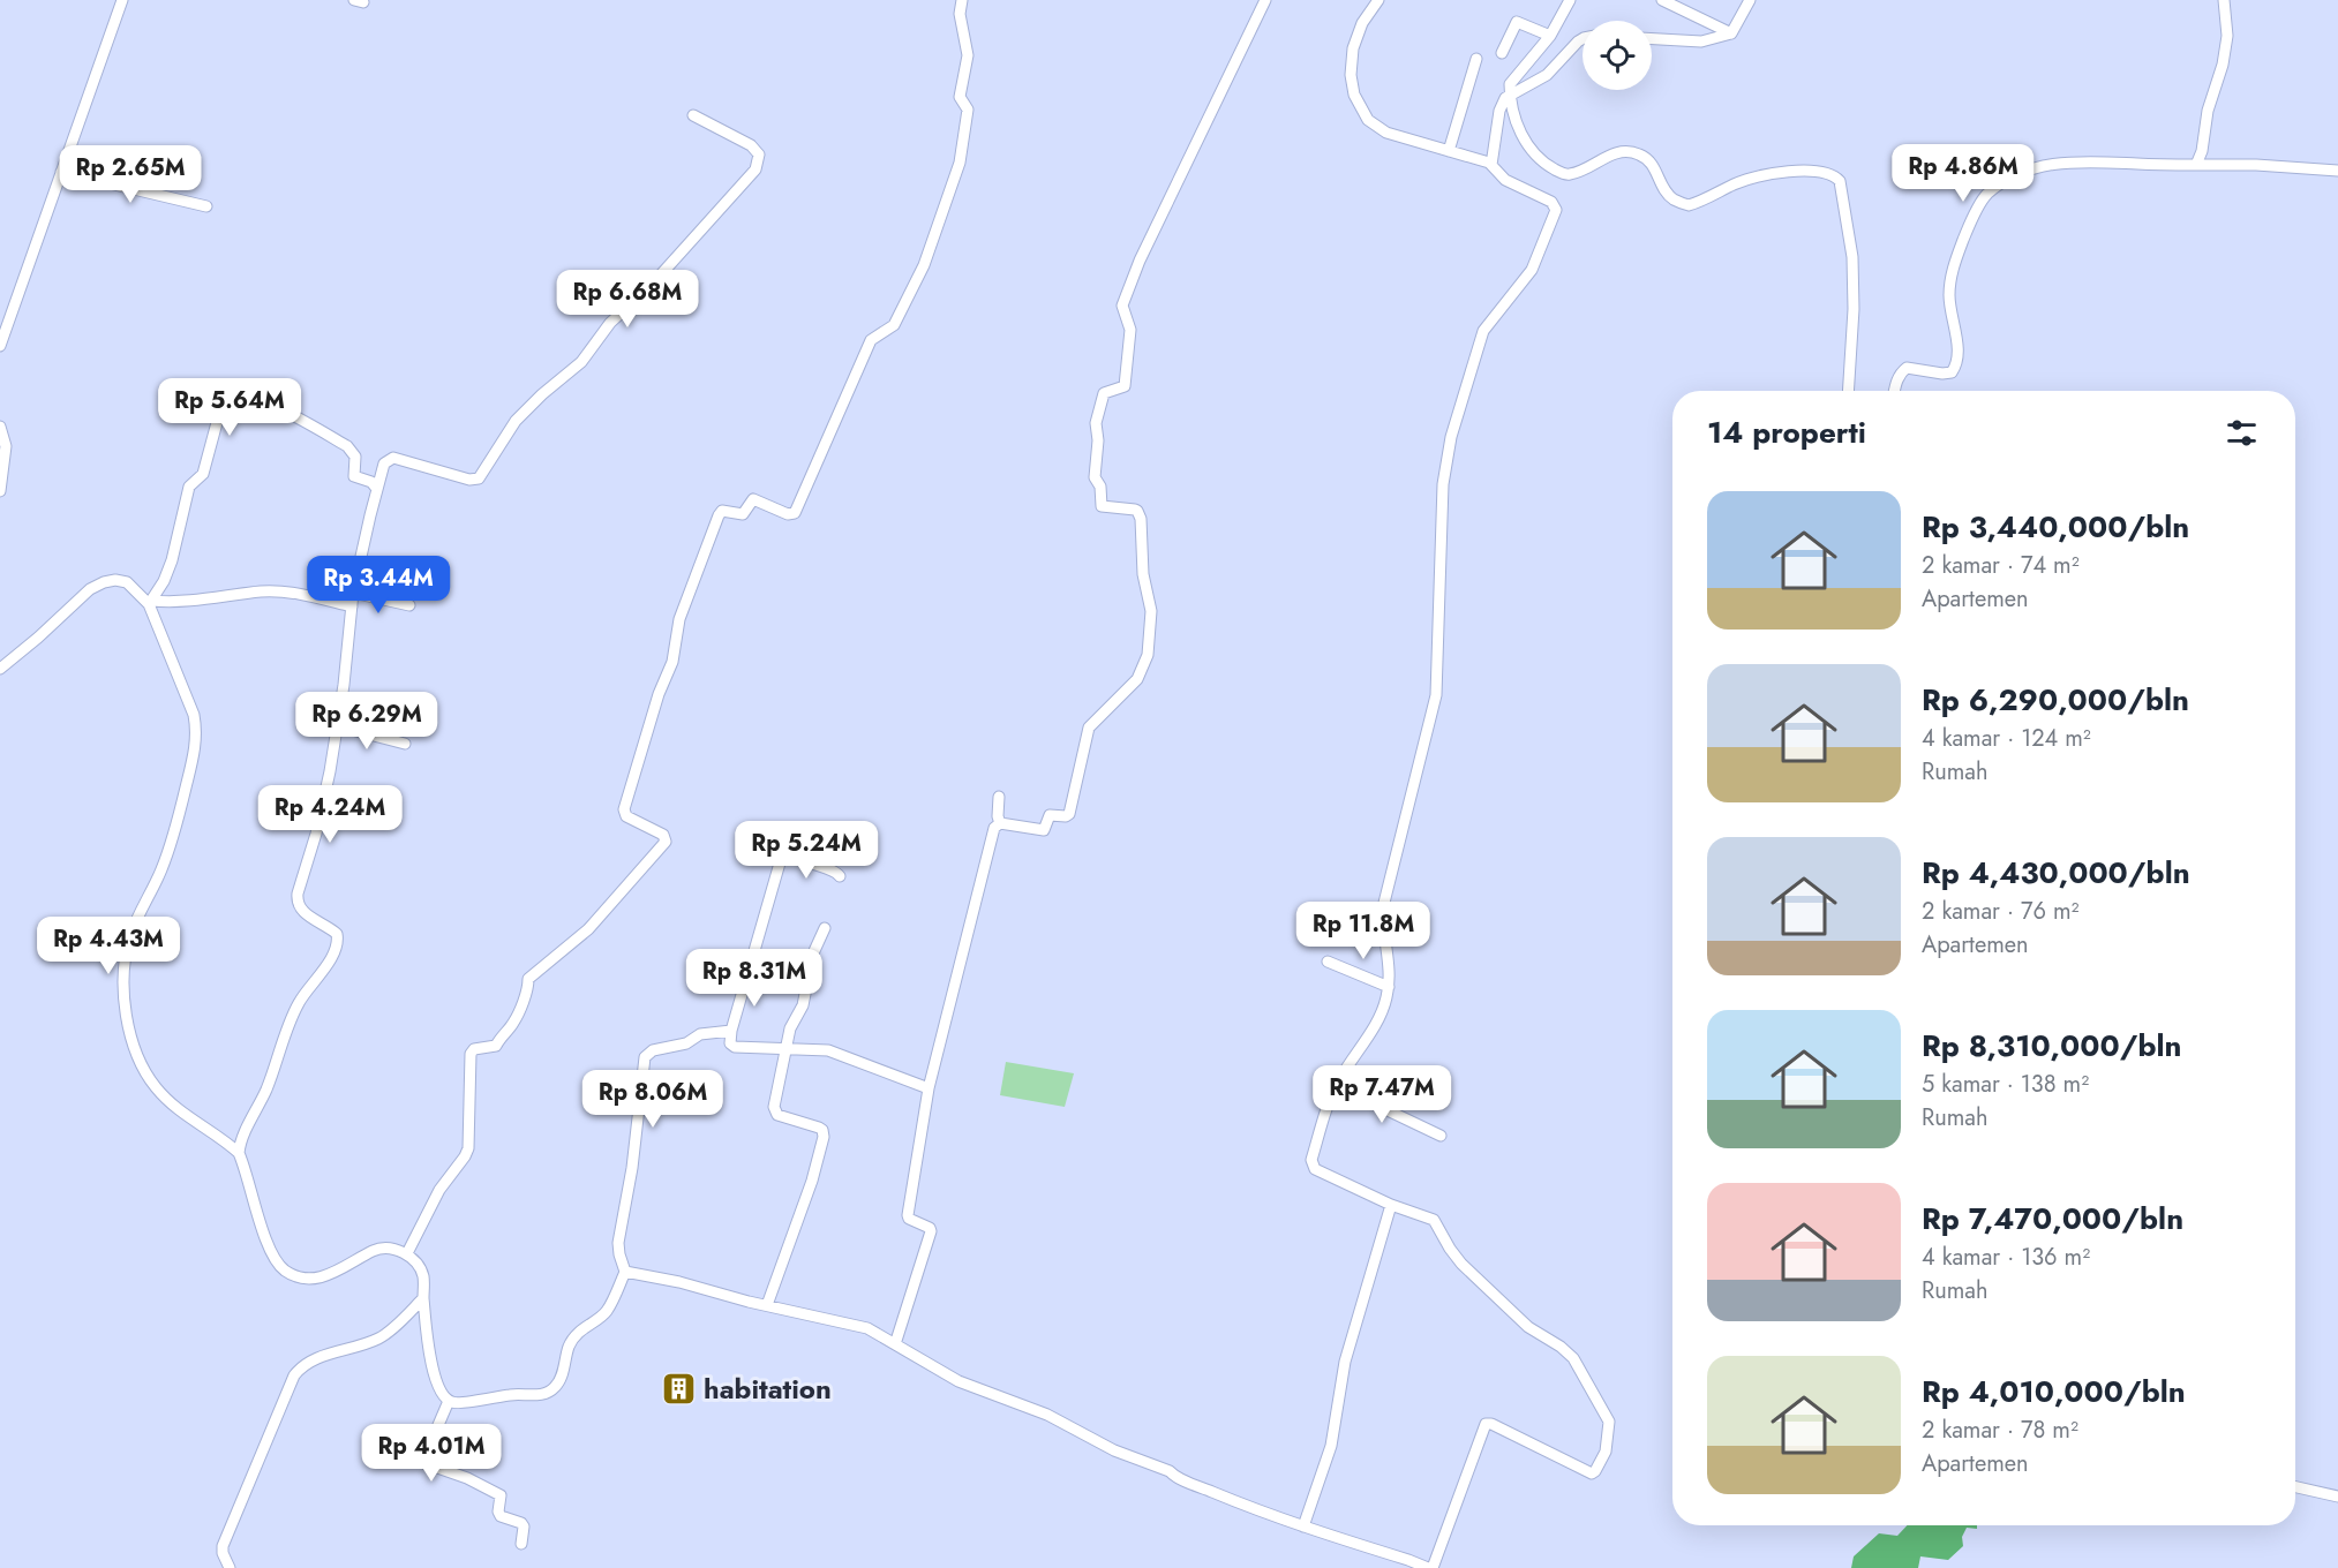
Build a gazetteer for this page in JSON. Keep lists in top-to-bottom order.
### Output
{
  "places": {
    "building": ["habitation"]
  },
  "page": {
    "price": [
      "Rp 4.86M",
      "Rp 2.65M",
      "Rp 6.68M",
      "Rp 5.64M",
      "Rp 3.44M",
      "Rp 6.29M",
      "Rp 4.24M",
      "Rp 5.24M",
      "Rp 11.8M",
      "Rp 4.43M",
      "Rp 8.31M",
      "Rp 7.47M",
      "Rp 8.06M",
      "Rp 4.01M"
    ],
    "heading": "14 properti",
    "list": [
      {
        "name": "Rp 3,440,000/bln",
        "note": "2 kamar · 74 m² · Apartemen"
      },
      {
        "name": "Rp 6,290,000/bln",
        "note": "4 kamar · 124 m² · Rumah"
      },
      {
        "name": "Rp 4,430,000/bln",
        "note": "2 kamar · 76 m² · Apartemen"
      },
      {
        "name": "Rp 8,310,000/bln",
        "note": "5 kamar · 138 m² · Rumah"
      },
      {
        "name": "Rp 7,470,000/bln",
        "note": "4 kamar · 136 m² · Rumah"
      },
      {
        "name": "Rp 4,010,000/bln",
        "note": "2 kamar · 78 m² · Apartemen"
      }
    ]
  }
}
